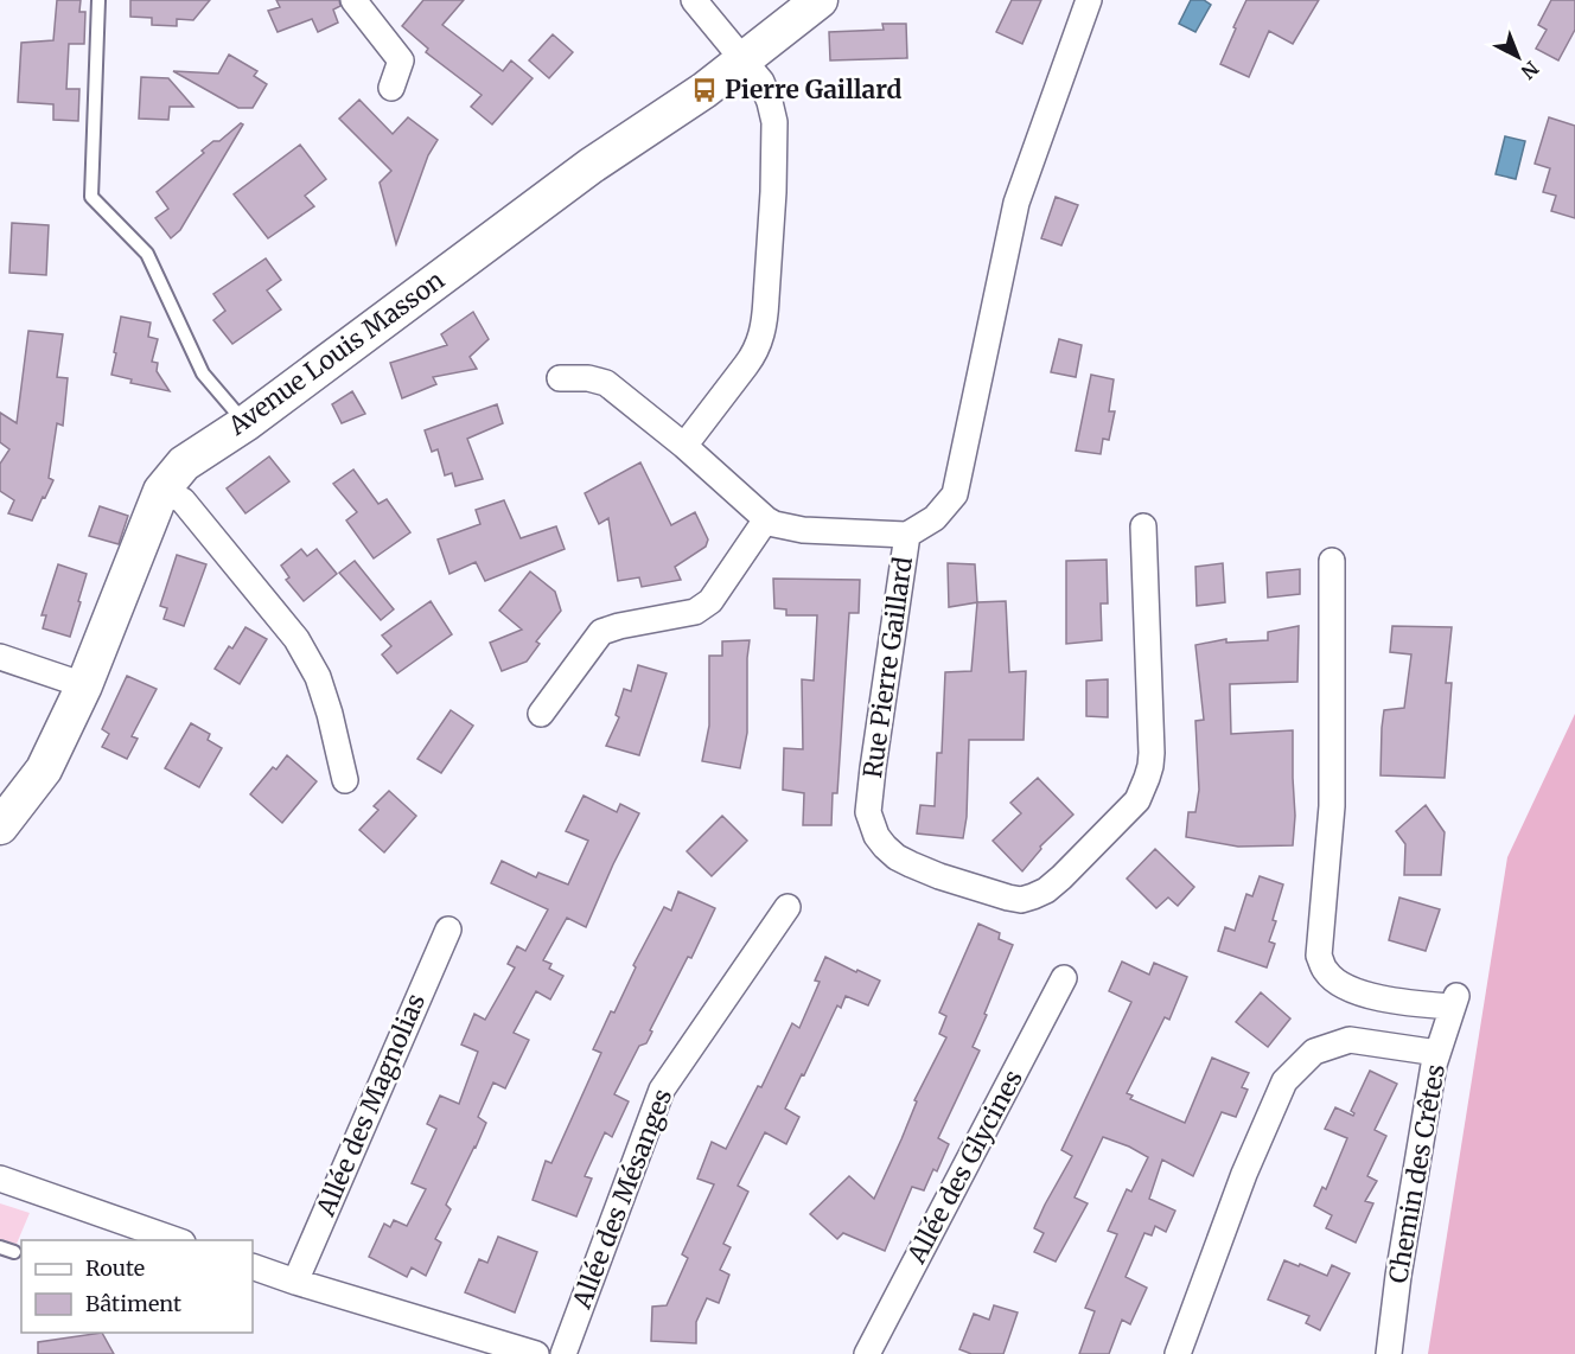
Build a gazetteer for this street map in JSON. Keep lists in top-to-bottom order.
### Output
{
  "streets": {
    "street": [
      "Avenue Louis Masson",
      "Rue Pierre Gaillard",
      "Allée des Magnolias",
      "Allée des Glycines",
      "Chemin des Crêtes",
      "Allée des Mésanges"
    ]
  },
  "places": {
    "bus stop": ["Pierre Gaillard"]
  },
  "legend": ["Route", "Bâtiment"],
  "north": "bottom right"
}
